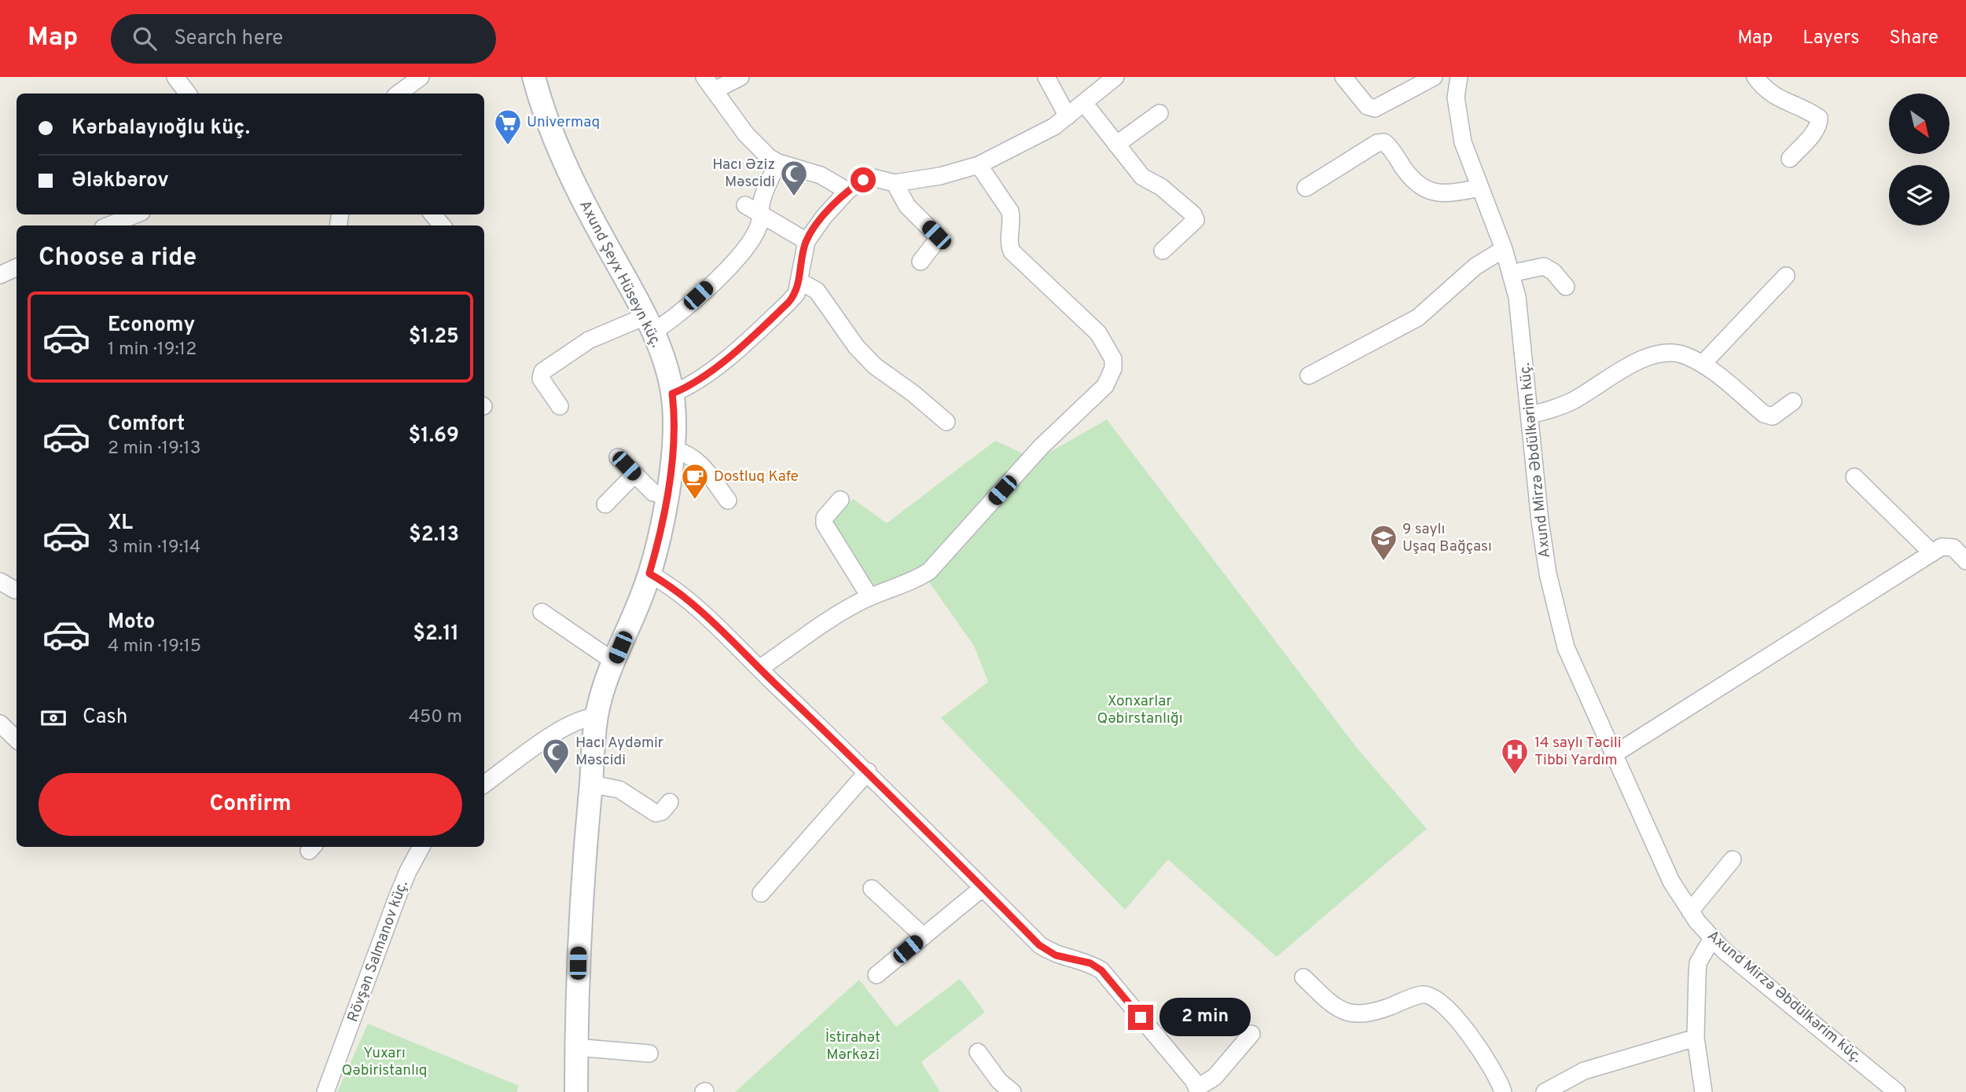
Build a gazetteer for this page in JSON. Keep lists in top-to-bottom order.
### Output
{
  "streets": {
    "main road": ["Axund Şeyx Hüseyn küç."],
    "street": ["Axund Mirzə Əbdülkərim küç.", "Rövşən Salmanov küç."]
  },
  "parks": ["Xonxarlar Qəbirstanlığı", "İstirahət Mərkəzi", "Yuxarı Qəbiristanlıq"],
  "places": {
    "supermarket": ["Univermaq"],
    "mosque": ["Hacı Əziz Məscidi", "Hacı Aydəmir Məscidi"],
    "cafe": ["Dostluq Kafe"],
    "school or university": ["9 saylı Uşaq Bağçası"],
    "hospital": ["14 saylı Təcili Tibbi Yardım"]
  },
  "north": "bottom right",
  "page": {
    "header": "Map",
    "search": "Search here",
    "nav": ["Map", "Layers", "Share"],
    "banner": ["Kərbalayıoğlu küç.", "Ələkbərov"],
    "heading": "Choose a ride",
    "list": [
      {
        "name": "Economy",
        "note": "1 min · 19:12",
        "value": "$1.25"
      },
      {
        "name": "Comfort",
        "note": "2 min · 19:13",
        "value": "$1.69"
      },
      {
        "name": "XL",
        "note": "3 min · 19:14",
        "value": "$2.13"
      },
      {
        "name": "Moto",
        "note": "4 min · 19:15",
        "value": "$2.11"
      }
    ],
    "pay": ["Cash", "450 m"],
    "buttons": "Confirm",
    "bubble": "2 min"
  }
}
